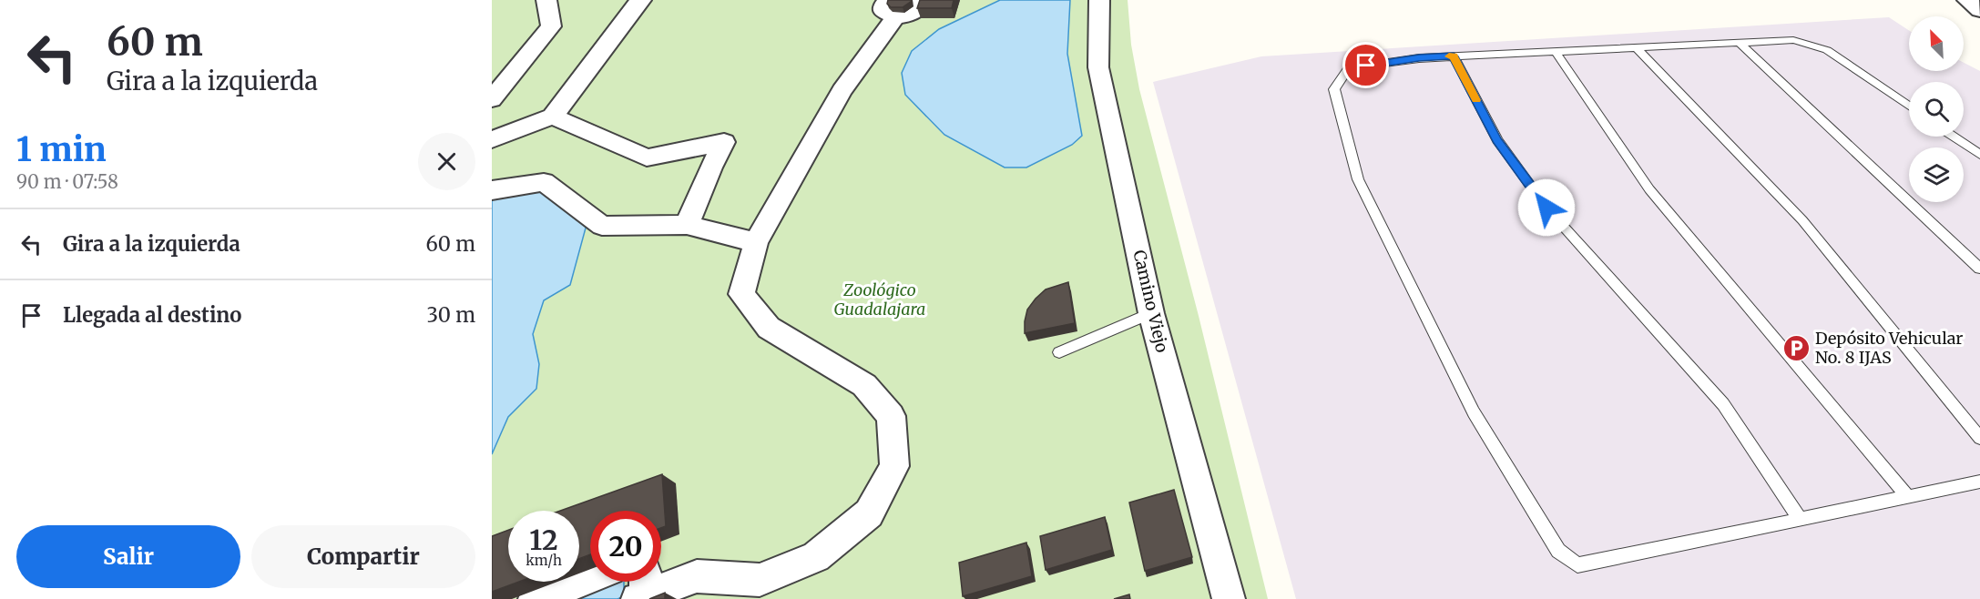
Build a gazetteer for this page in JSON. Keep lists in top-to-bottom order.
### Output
{
  "streets": {
    "street": ["Camino Viejo"]
  },
  "parks": ["Zoológico Guadalajara"],
  "places": {
    "parking": ["Depósito Vehicular No. 8 IJAS"]
  },
  "north": "top left",
  "page": {
    "turn": ["60 m", "Gira a la izquierda"],
    "heading": ["1 min", "90 m · 07:58"],
    "list": [
      {
        "name": "Gira a la izquierda",
        "value": "60 m"
      },
      {
        "name": "Llegada al destino",
        "value": "30 m"
      }
    ],
    "speed": "12 km/h",
    "limit": "20",
    "buttons": ["Salir", "Compartir"]
  }
}
